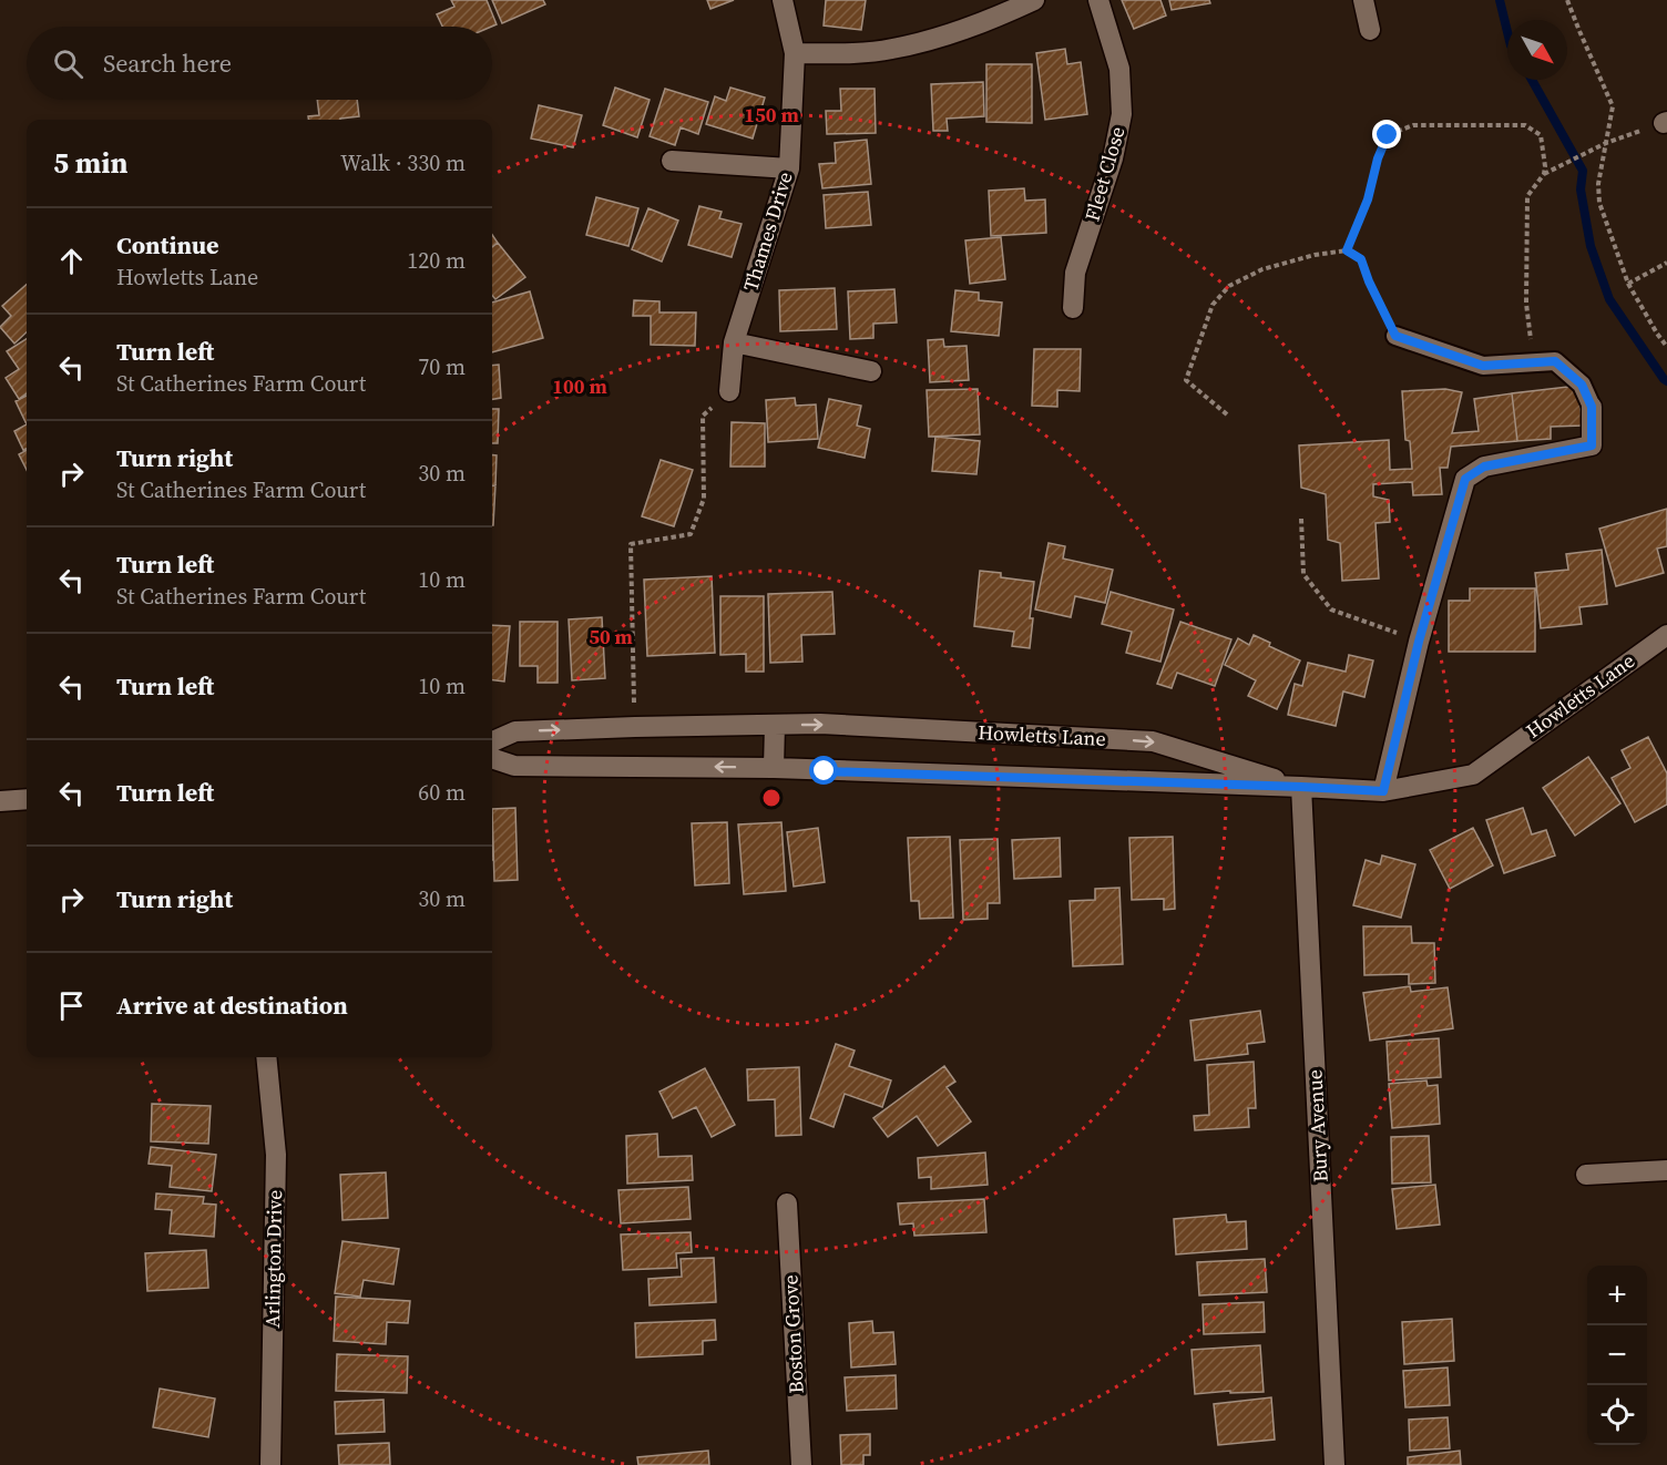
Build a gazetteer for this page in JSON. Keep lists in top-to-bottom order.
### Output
{
  "streets": {
    "street": [
      "Fleet Close",
      "Thames Drive",
      "Howletts Lane",
      "Bury Avenue",
      "Arlington Drive",
      "Boston Grove"
    ]
  },
  "crossings": [
    ["Howletts Lane", "Bury Avenue"]
  ],
  "north": "bottom right",
  "page": {
    "search": "Search here",
    "heading": ["5 min", "Walk · 330 m"],
    "list": [
      ["Continue", "Howletts Lane", "120 m"],
      ["Turn left", "St Catherines Farm Court", "70 m"],
      ["Turn right", "St Catherines Farm Court", "30 m"],
      ["Turn left", "St Catherines Farm Court", "10 m"],
      ["Turn left", "10 m"],
      ["Turn left", "60 m"],
      ["Turn right", "30 m"],
      "Arrive at destination"
    ],
    "map_buttons": ["+", "−"]
  },
  "rings": ["150 m", "100 m", "50 m"]
}
